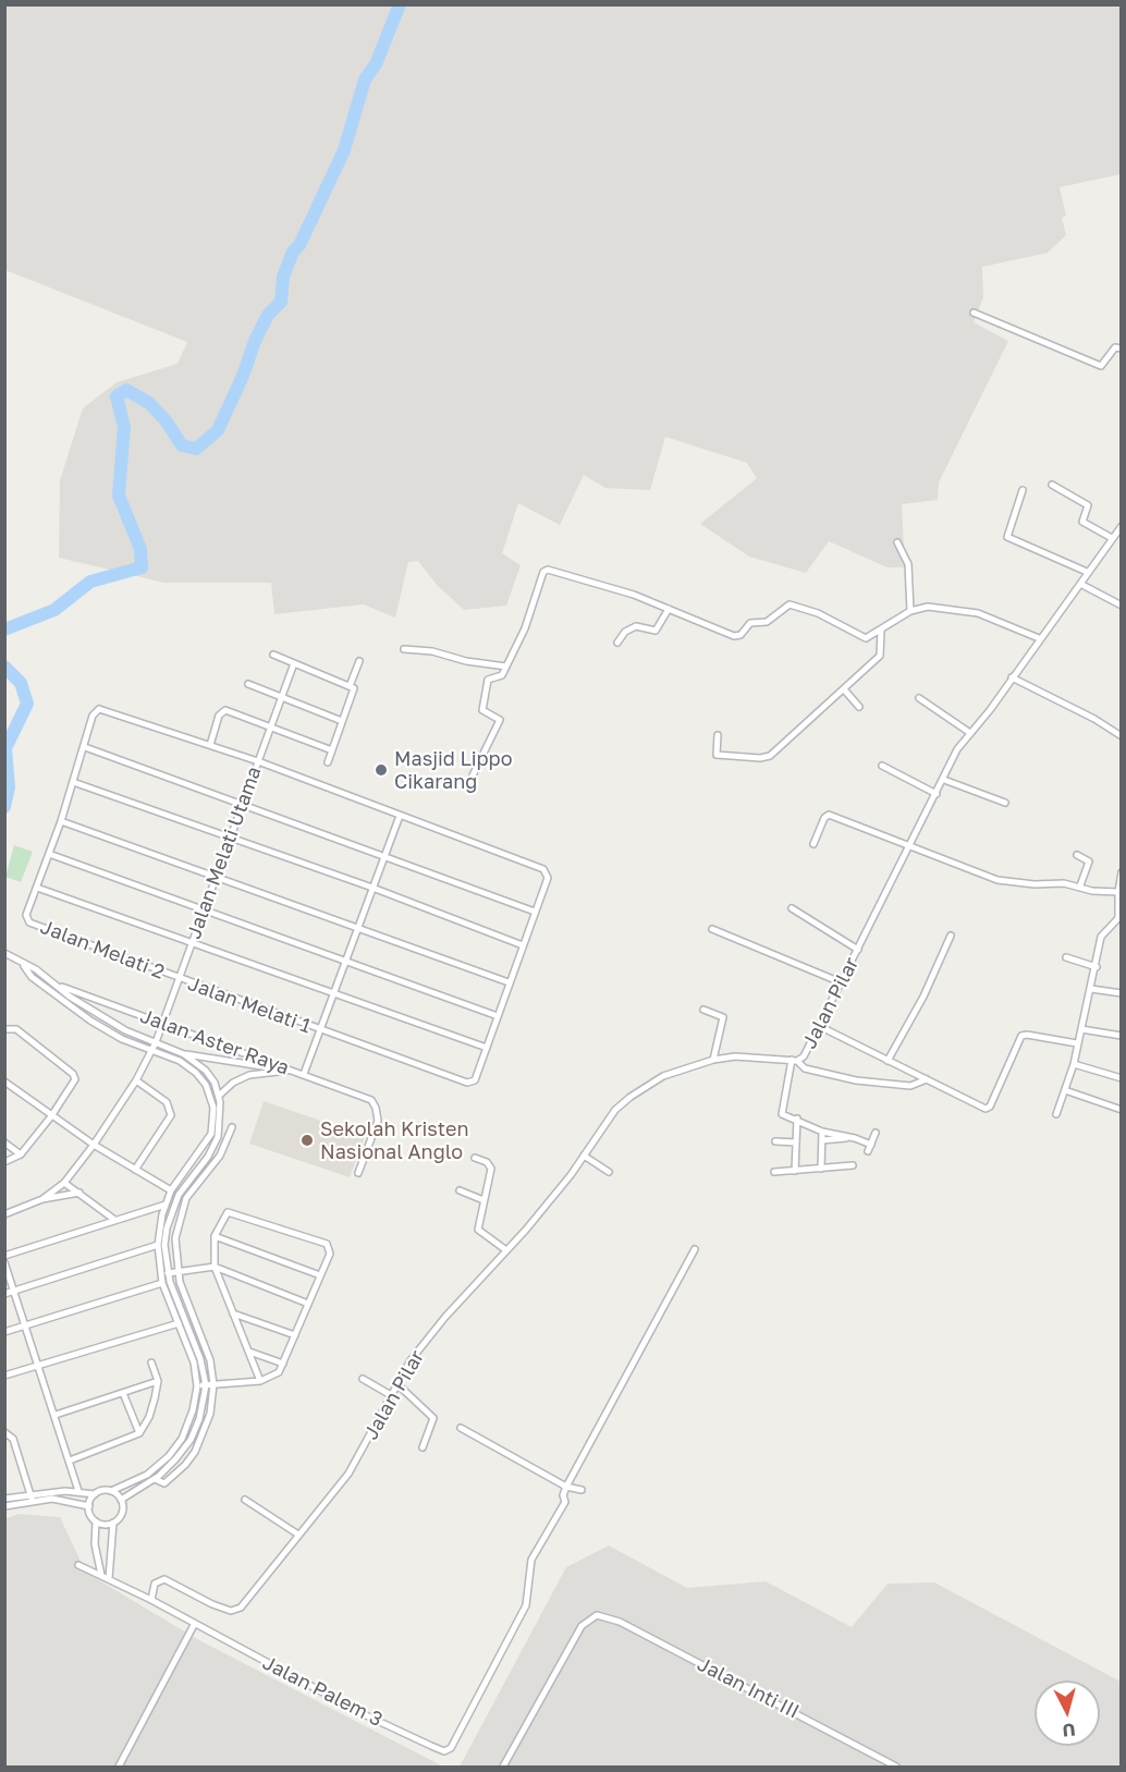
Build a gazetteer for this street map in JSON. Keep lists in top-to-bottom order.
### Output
{
  "streets": {
    "street": [
      "Jalan Melati Utama",
      "Jalan Melati 2",
      "Jalan Pilar",
      "Jalan Melati 1",
      "Jalan Aster Raya",
      "Jalan Inti III",
      "Jalan Palem 3"
    ]
  },
  "crossings": [
    ["Jalan Melati Utama", "Jalan Melati 2"],
    ["Jalan Melati Utama", "Jalan Melati 1"],
    ["Jalan Melati Utama", "Jalan Aster Raya"],
    ["Jalan Melati 2", "Jalan Melati 1"]
  ],
  "places": ["Masjid Lippo Cikarang", "Sekolah Kristen Nasional Anglo"],
  "north": "bottom"
}
